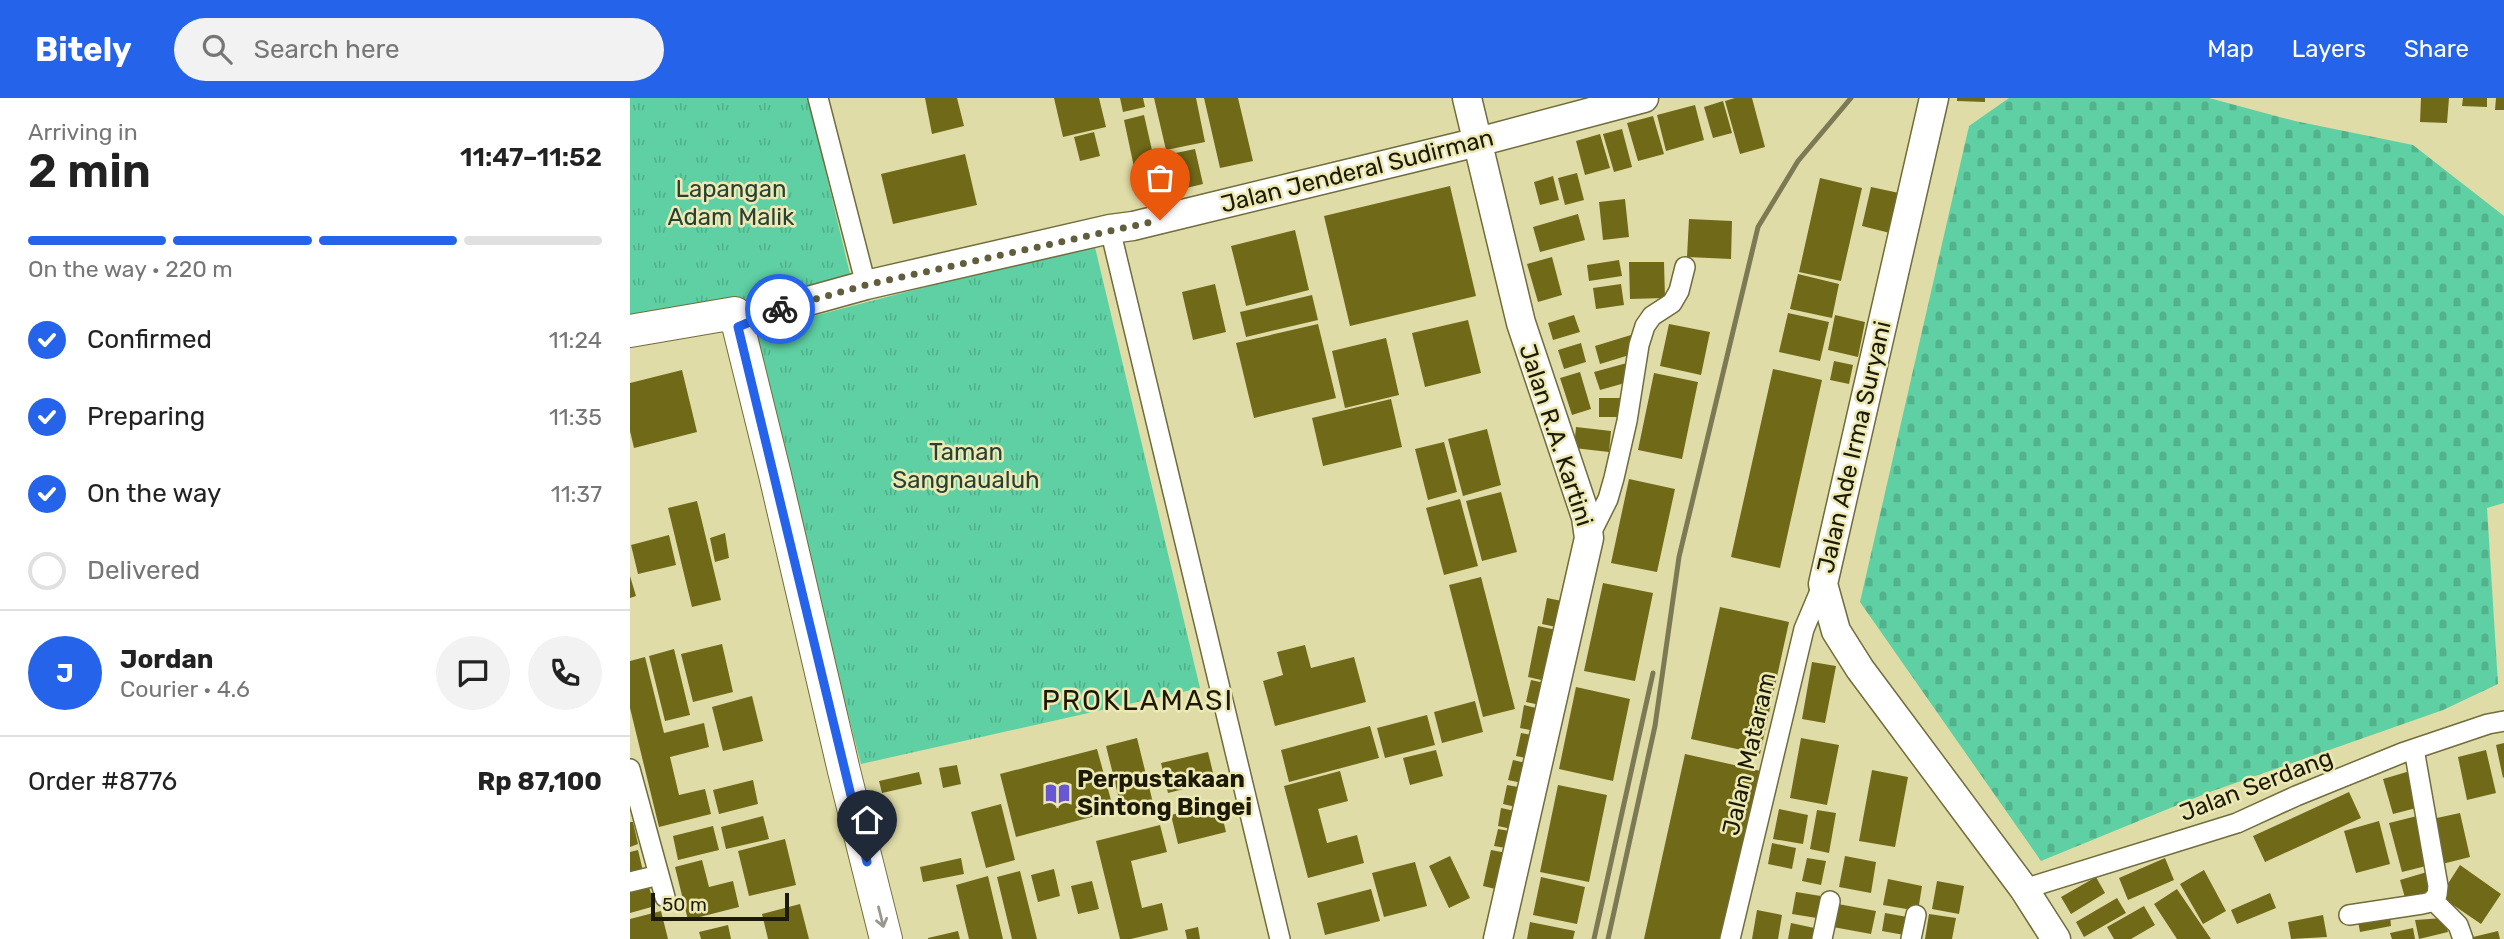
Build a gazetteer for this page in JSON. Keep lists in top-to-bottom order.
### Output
{
  "streets": {
    "main road": ["Jalan Jenderal Sudirman", "Jalan R.A. Kartini", "Jalan Ade Irma Suryani"],
    "street": ["Jalan Mataram", "Jalan Serdang"]
  },
  "crossings": [
    ["Jalan Jenderal Sudirman", "Jalan R.A. Kartini"],
    ["Jalan Ade Irma Suryani", "Jalan Mataram"],
    ["Jalan Ade Irma Suryani", "Jalan Serdang"]
  ],
  "districts": ["PROKLAMASI"],
  "parks": ["Lapangan Adam Malik", "Taman Sangnaualuh"],
  "places": {
    "library": ["Perpustakaan Sintong Bingei"]
  },
  "scale_bar": "50 m",
  "page": {
    "header": "Bitely",
    "search": "Search here",
    "nav": ["Map", "Layers", "Share"],
    "heading": ["2 min", "Arriving in", "11:47–11:52"],
    "panel": [
      "Jordan",
      "Courier · 4.6",
      "Order #8776",
      "Rp 87,100"
    ],
    "bar": "On the way · 220 m",
    "list": [
      ["Confirmed", "11:24"],
      ["Preparing", "11:35"],
      ["On the way", "11:37"],
      "Delivered"
    ],
    "round": "J",
    "scale": "50 m"
  }
}
